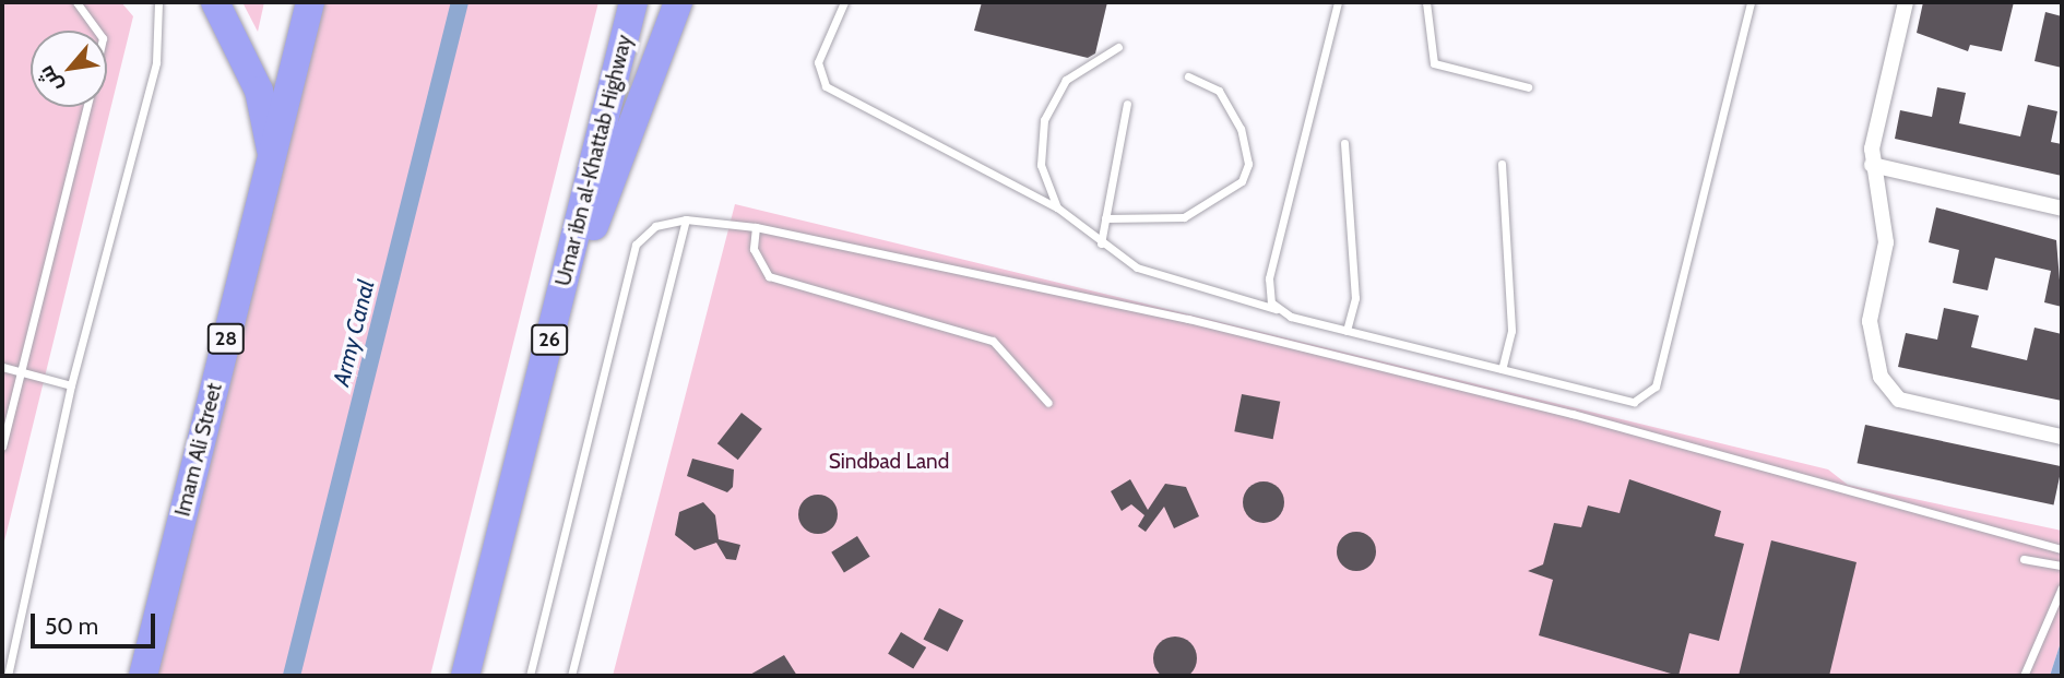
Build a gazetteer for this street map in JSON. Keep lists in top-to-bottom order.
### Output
{
  "streets": {
    "highway": [
      "Umar ibn al-Khattab Highway",
      "28",
      "26",
      "Imam Ali Street"
    ]
  },
  "water": ["Army Canal"],
  "parks": ["Sindbad Land"],
  "scale_bar": "50 m",
  "north": "bottom left"
}
